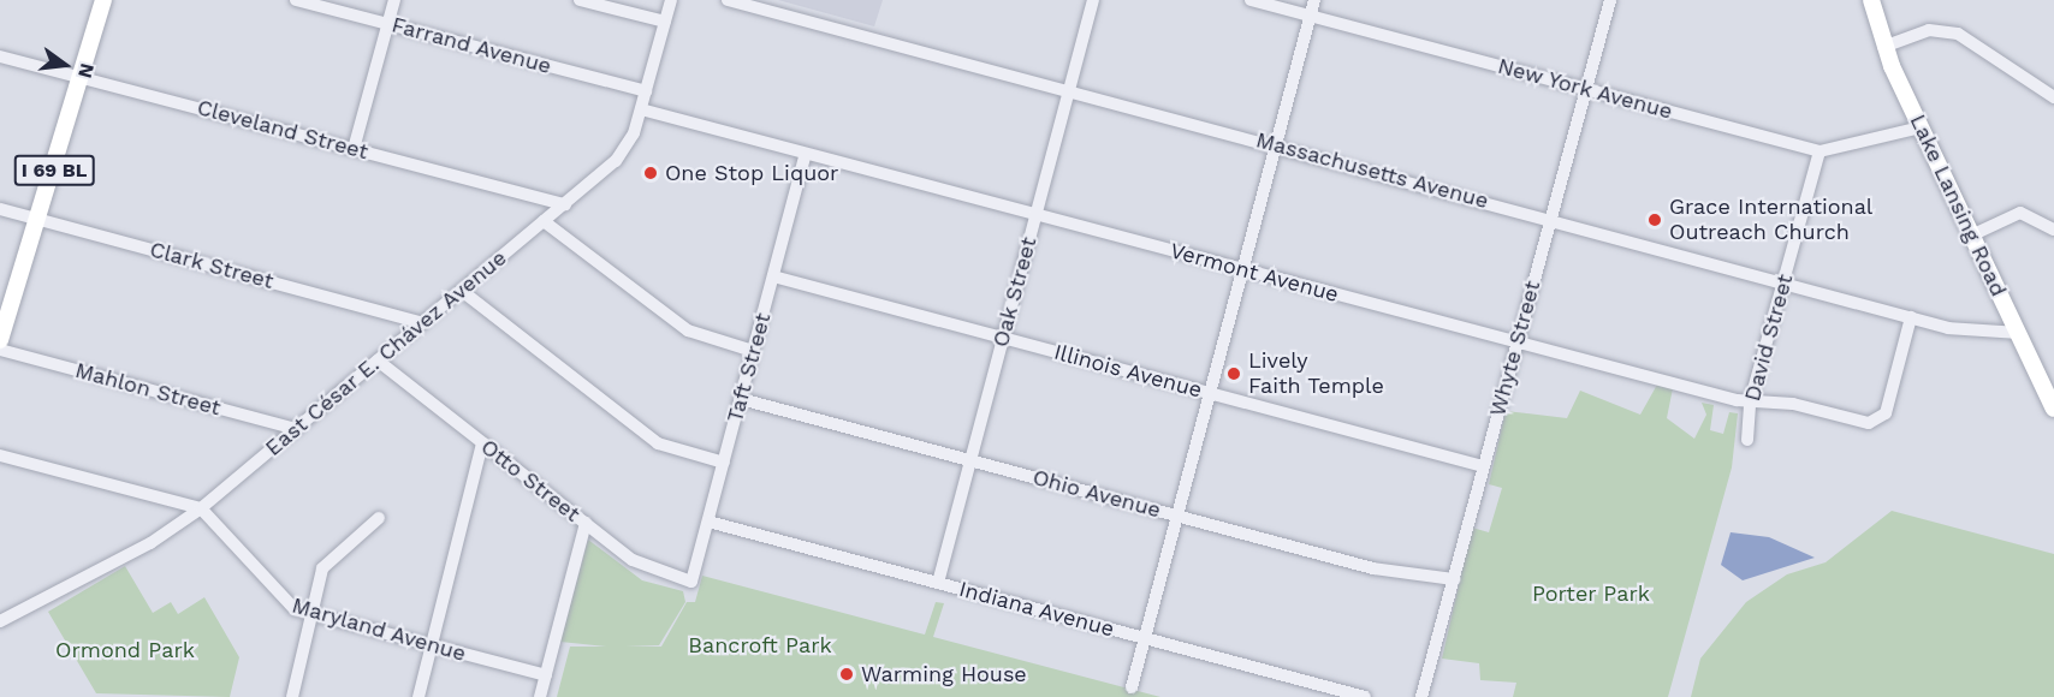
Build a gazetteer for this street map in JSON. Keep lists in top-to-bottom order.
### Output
{
  "streets": {
    "main road": ["I 69 BL", "Lake Lansing Road"],
    "street": [
      "Farrand Avenue",
      "New York Avenue",
      "Cleveland Street",
      "Massachusetts Avenue",
      "Clark Street",
      "Vermont Avenue",
      "Oak Street",
      "David Street",
      "Whyte Street",
      "East César E. Chávez Avenue",
      "Taft Street",
      "Illinois Avenue",
      "Mahlon Street",
      "Otto Street",
      "Ohio Avenue",
      "Indiana Avenue",
      "Maryland Avenue"
    ]
  },
  "crossings": [
    ["Farrand Avenue", "East César E. Chávez Avenue"],
    ["New York Avenue", "Lake Lansing Road"],
    ["New York Avenue", "David Street"],
    ["New York Avenue", "Whyte Street"],
    ["Cleveland Street", "I 69 BL"],
    ["Cleveland Street", "East César E. Chávez Avenue"],
    ["I 69 BL", "Clark Street"],
    ["Massachusetts Avenue", "Lake Lansing Road"],
    ["Massachusetts Avenue", "Vermont Avenue"],
    ["Massachusetts Avenue", "Oak Street"],
    ["Massachusetts Avenue", "David Street"],
    ["Massachusetts Avenue", "Whyte Street"],
    ["Clark Street", "East César E. Chávez Avenue"],
    ["Vermont Avenue", "Oak Street"],
    ["Vermont Avenue", "David Street"],
    ["Vermont Avenue", "Whyte Street"],
    ["Vermont Avenue", "East César E. Chávez Avenue"],
    ["Vermont Avenue", "Taft Street"],
    ["Oak Street", "Illinois Avenue"],
    ["Oak Street", "Ohio Avenue"],
    ["Oak Street", "Indiana Avenue"],
    ["Whyte Street", "Illinois Avenue"],
    ["Whyte Street", "Ohio Avenue"],
    ["East César E. Chávez Avenue", "Mahlon Street"],
    ["East César E. Chávez Avenue", "Otto Street"],
    ["East César E. Chávez Avenue", "Maryland Avenue"],
    ["Taft Street", "Illinois Avenue"],
    ["Taft Street", "Otto Street"],
    ["Taft Street", "Ohio Avenue"],
    ["Taft Street", "Indiana Avenue"]
  ],
  "parks": ["Porter Park", "Bancroft Park", "Ormond Park"],
  "places": [
    "One Stop Liquor",
    "Grace International Outreach Church",
    "Lively Faith Temple",
    "Warming House"
  ],
  "north": "right"
}
